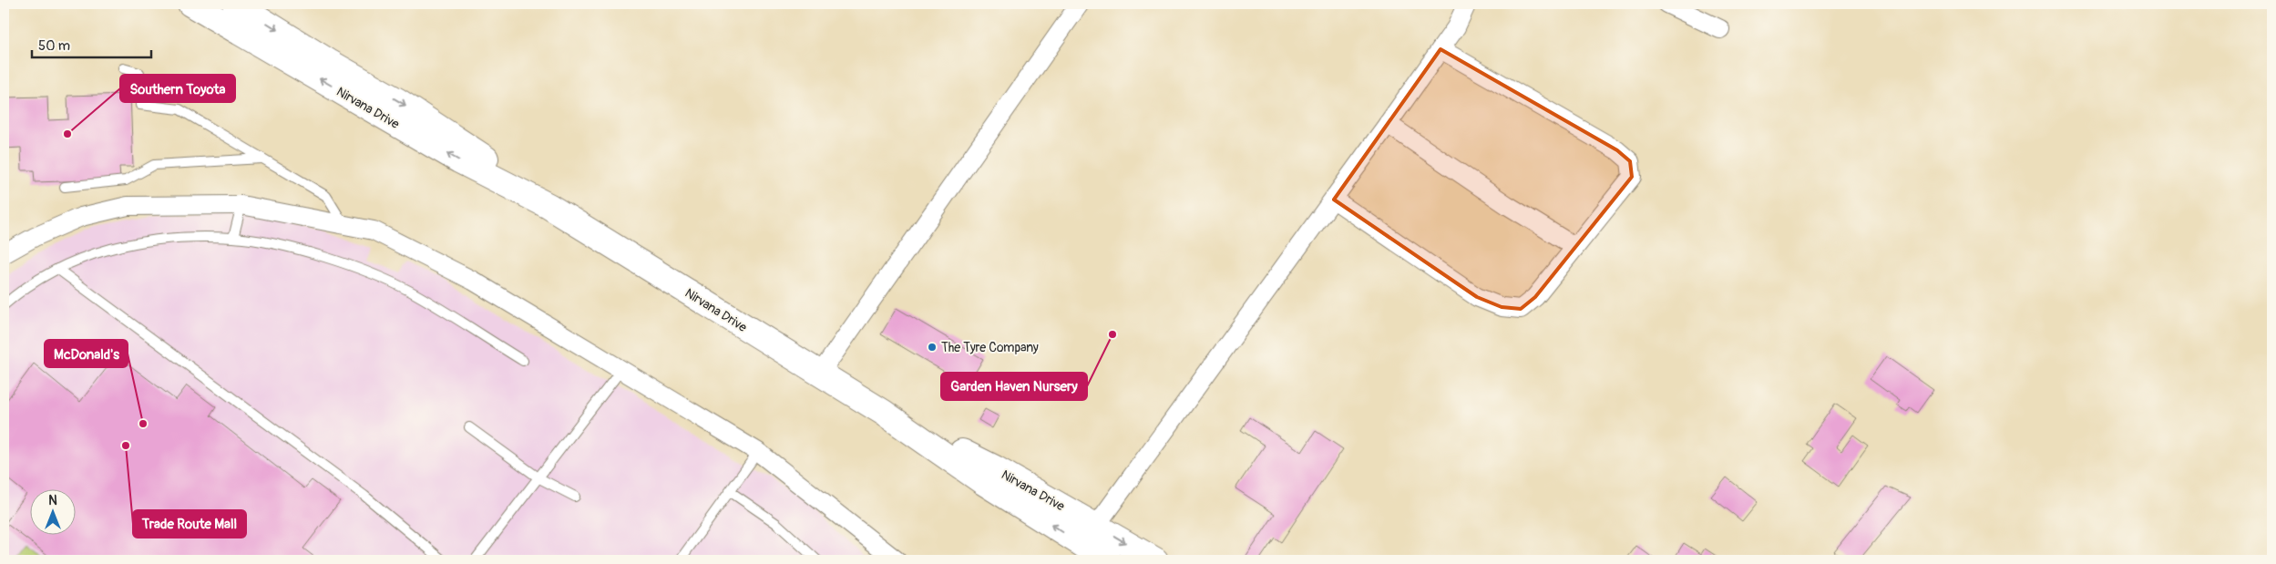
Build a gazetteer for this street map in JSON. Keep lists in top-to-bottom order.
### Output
{
  "streets": {
    "main road": ["Nirvana Drive"]
  },
  "places": [
    "Southern Toyota",
    "Garden Haven Nursery",
    "The Tyre Company",
    "McDonald's",
    "Trade Route Mall"
  ],
  "scale_bar": "50 m",
  "north": "top"
}
